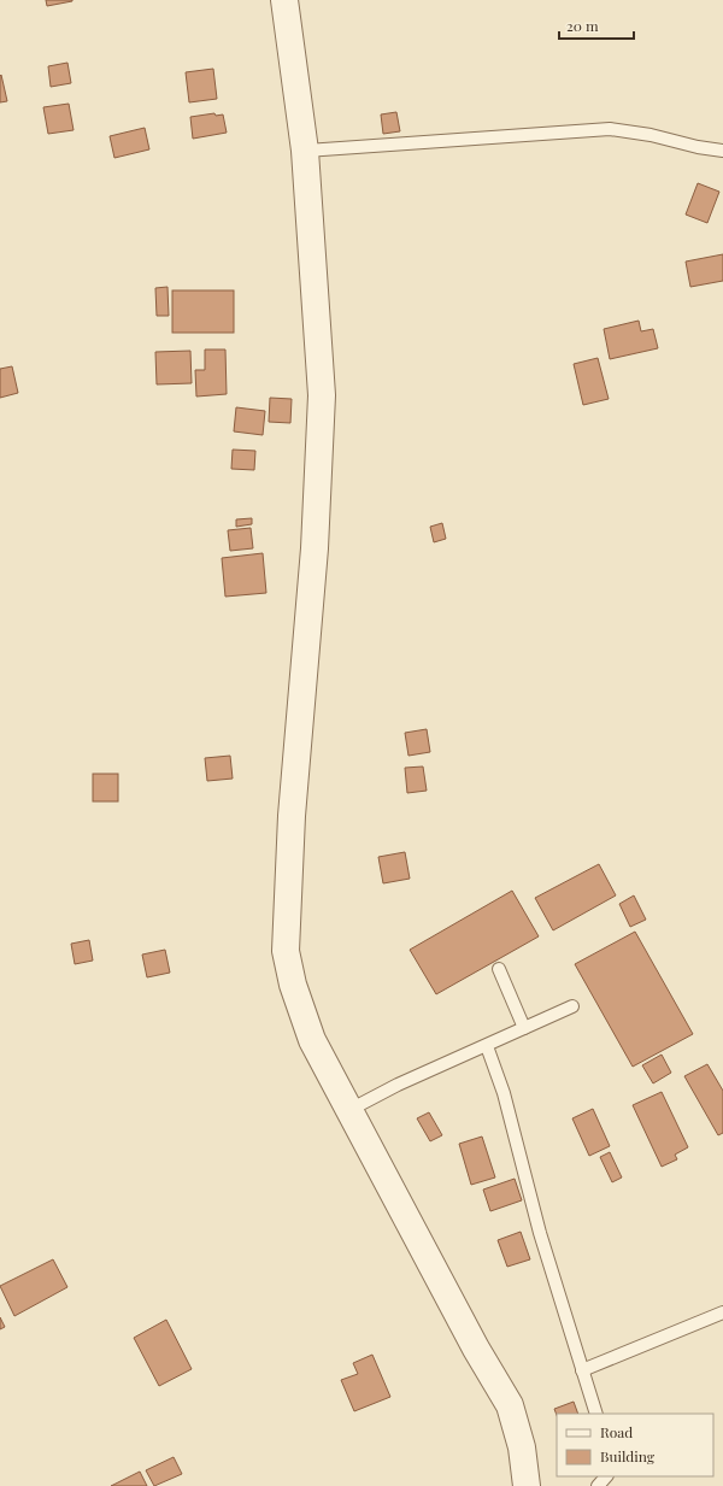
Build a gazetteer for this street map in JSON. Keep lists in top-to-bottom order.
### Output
{
  "legend": ["Road", "Building"],
  "scale_bar": "20 m"
}
